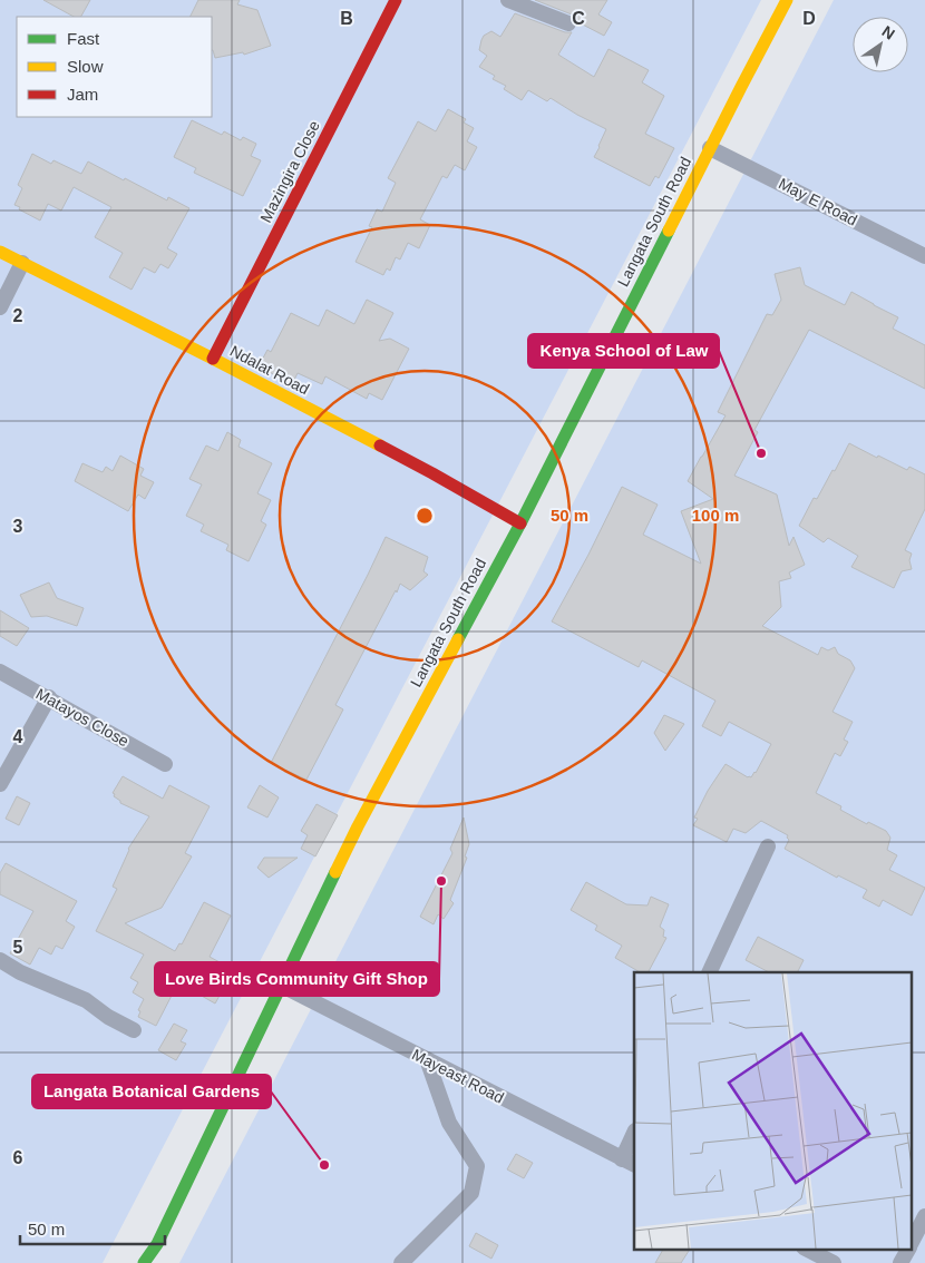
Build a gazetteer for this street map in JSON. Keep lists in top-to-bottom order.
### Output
{
  "streets": {
    "street": [
      "Mazingira Close",
      "May E Road",
      "Langata South Road",
      "Ndalat Road",
      "Matayos Close",
      "Mayeast Road"
    ]
  },
  "crossings": [
    ["Mazingira Close", "Ndalat Road"],
    ["May E Road", "Langata South Road"],
    ["Langata South Road", "Ndalat Road"],
    ["Langata South Road", "Mayeast Road"]
  ],
  "places": ["Kenya School of Law", "Love Birds Community Gift Shop", "Langata Botanical Gardens"],
  "legend": ["Fast", "Slow", "Jam"],
  "scale_bar": "50 m",
  "north": "top right",
  "grid": {
    "columns": ["B", "C", "D"],
    "rows": [
      "2",
      "3",
      "4",
      "5",
      "6"
    ]
  },
  "rings": ["50 m", "100 m"]
}
